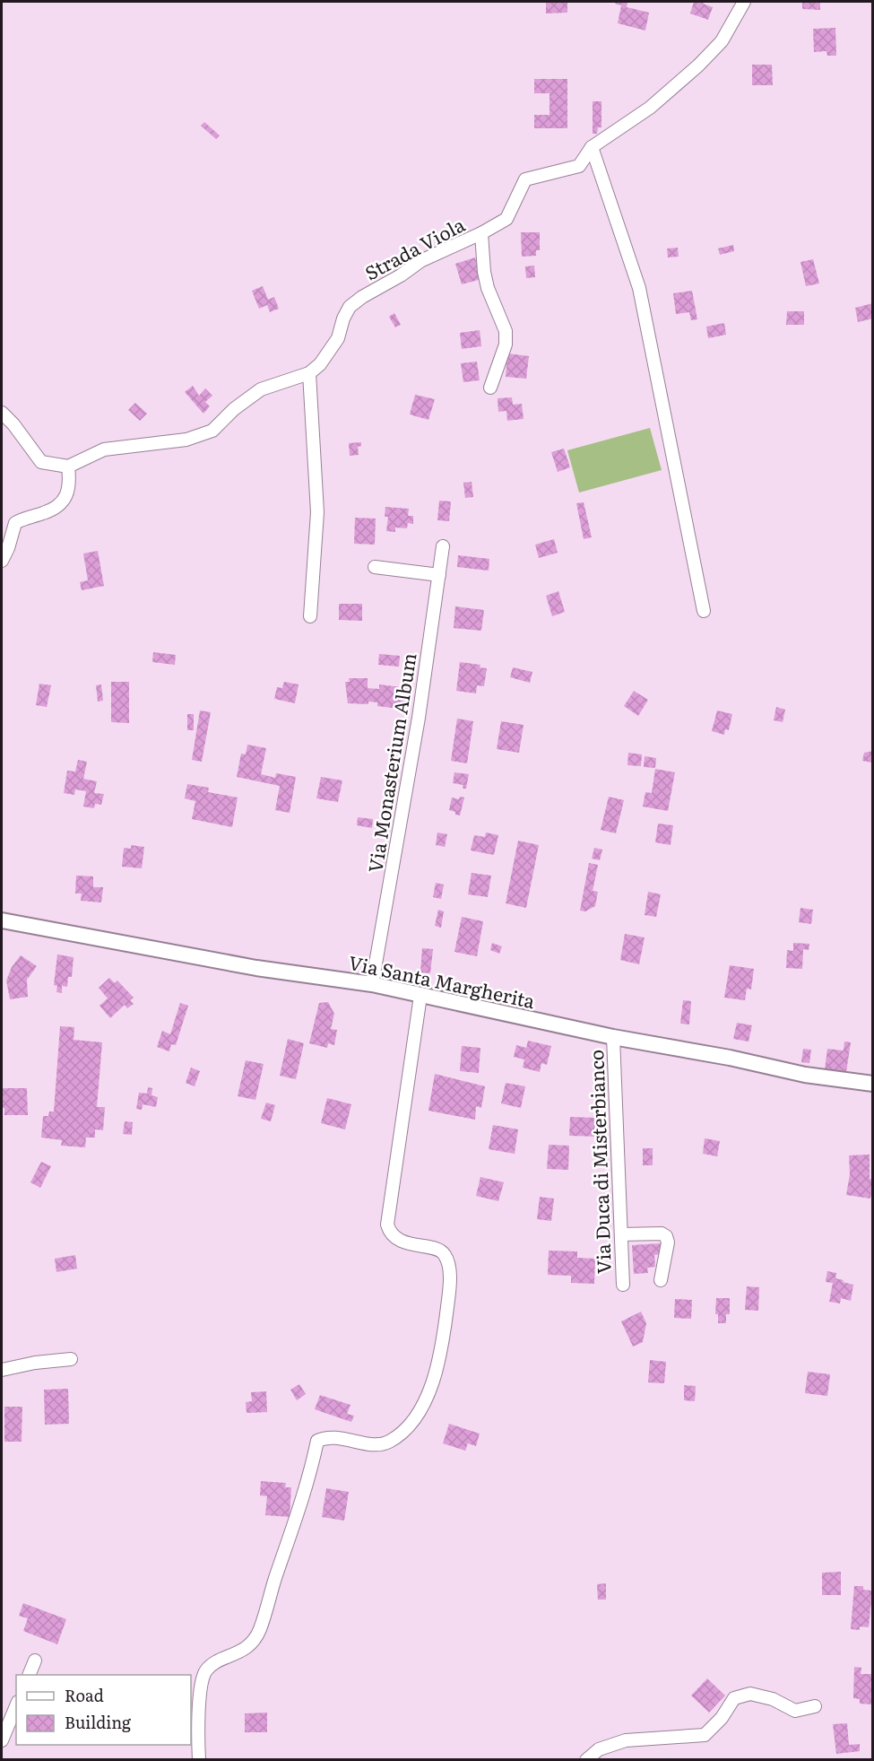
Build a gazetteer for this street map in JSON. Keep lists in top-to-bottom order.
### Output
{
  "streets": {
    "street": [
      "Strada Viola",
      "Via Monasterium Album",
      "Via Santa Margherita",
      "Via Duca di Misterbianco"
    ]
  },
  "crossings": [
    ["Via Monasterium Album", "Via Santa Margherita"],
    ["Via Santa Margherita", "Via Duca di Misterbianco"]
  ],
  "legend": ["Road", "Building"]
}
